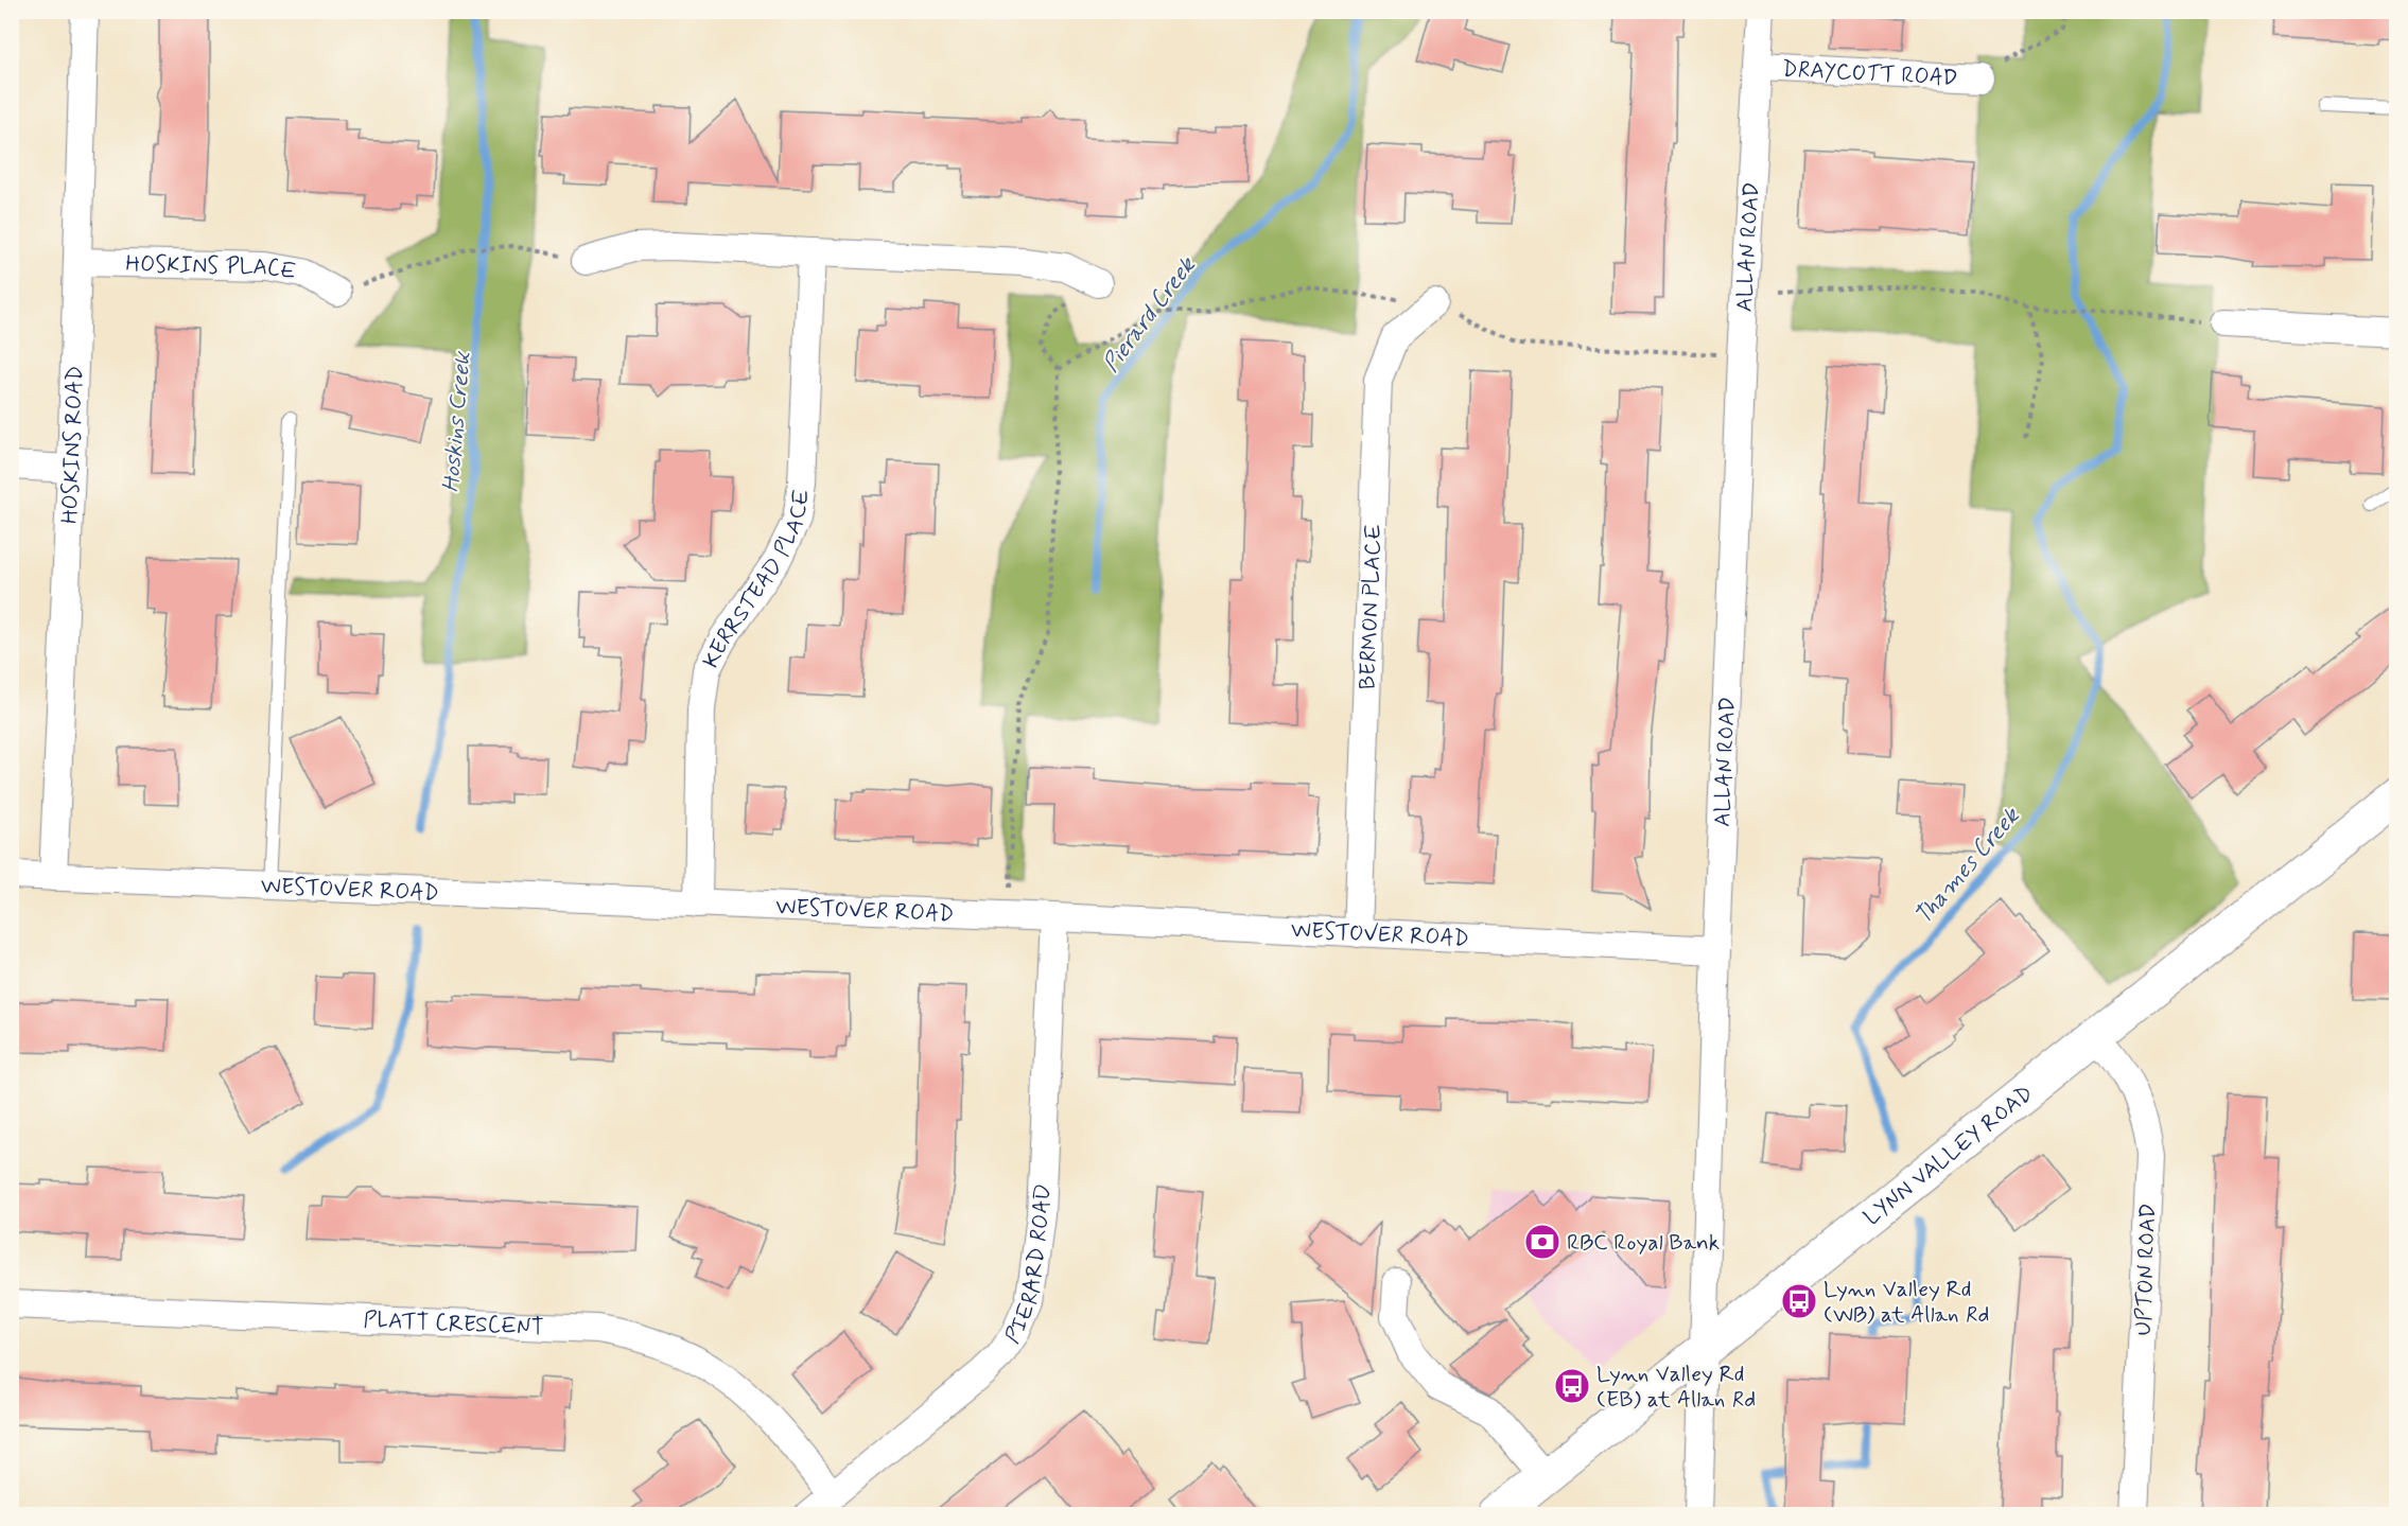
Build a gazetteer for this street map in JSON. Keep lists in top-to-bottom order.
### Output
{
  "streets": {
    "street": [
      "DRAYCOTT ROAD",
      "ALLAN ROAD",
      "HOSKINS PLACE",
      "HOSKINS ROAD",
      "KERRSTEAD PLACE",
      "BERMON PLACE",
      "WESTOVER ROAD",
      "LYNN VALLEY ROAD",
      "PIERARD ROAD",
      "UPTON ROAD",
      "PLATT CRESCENT"
    ]
  },
  "crossings": [
    ["DRAYCOTT ROAD", "ALLAN ROAD"],
    ["ALLAN ROAD", "WESTOVER ROAD"],
    ["ALLAN ROAD", "LYNN VALLEY ROAD"],
    ["HOSKINS PLACE", "HOSKINS ROAD"],
    ["HOSKINS ROAD", "WESTOVER ROAD"],
    ["KERRSTEAD PLACE", "WESTOVER ROAD"],
    ["BERMON PLACE", "WESTOVER ROAD"],
    ["WESTOVER ROAD", "PIERARD ROAD"],
    ["LYNN VALLEY ROAD", "UPTON ROAD"],
    ["PIERARD ROAD", "PLATT CRESCENT"]
  ],
  "water": ["Pierard Creek", "Hoskins Creek", "Thames Creek"],
  "places": {
    "bank": ["RBC Royal Bank"],
    "bus stop": ["Lynn Valley Rd (WB) at Allan Rd", "Lynn Valley Rd (EB) at Allan Rd"]
  }
}
